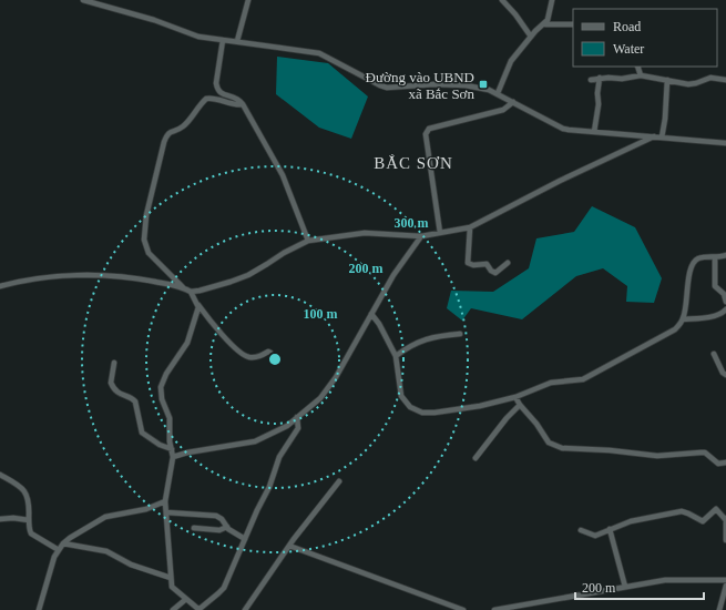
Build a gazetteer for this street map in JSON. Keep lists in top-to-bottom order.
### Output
{
  "districts": ["BẮC SƠN"],
  "places": {
    "transit": ["Đường vào UBND xã Bắc Sơn"]
  },
  "legend": ["Road", "Water"],
  "scale_bar": "200 m",
  "rings": ["300 m", "200 m", "100 m"]
}
